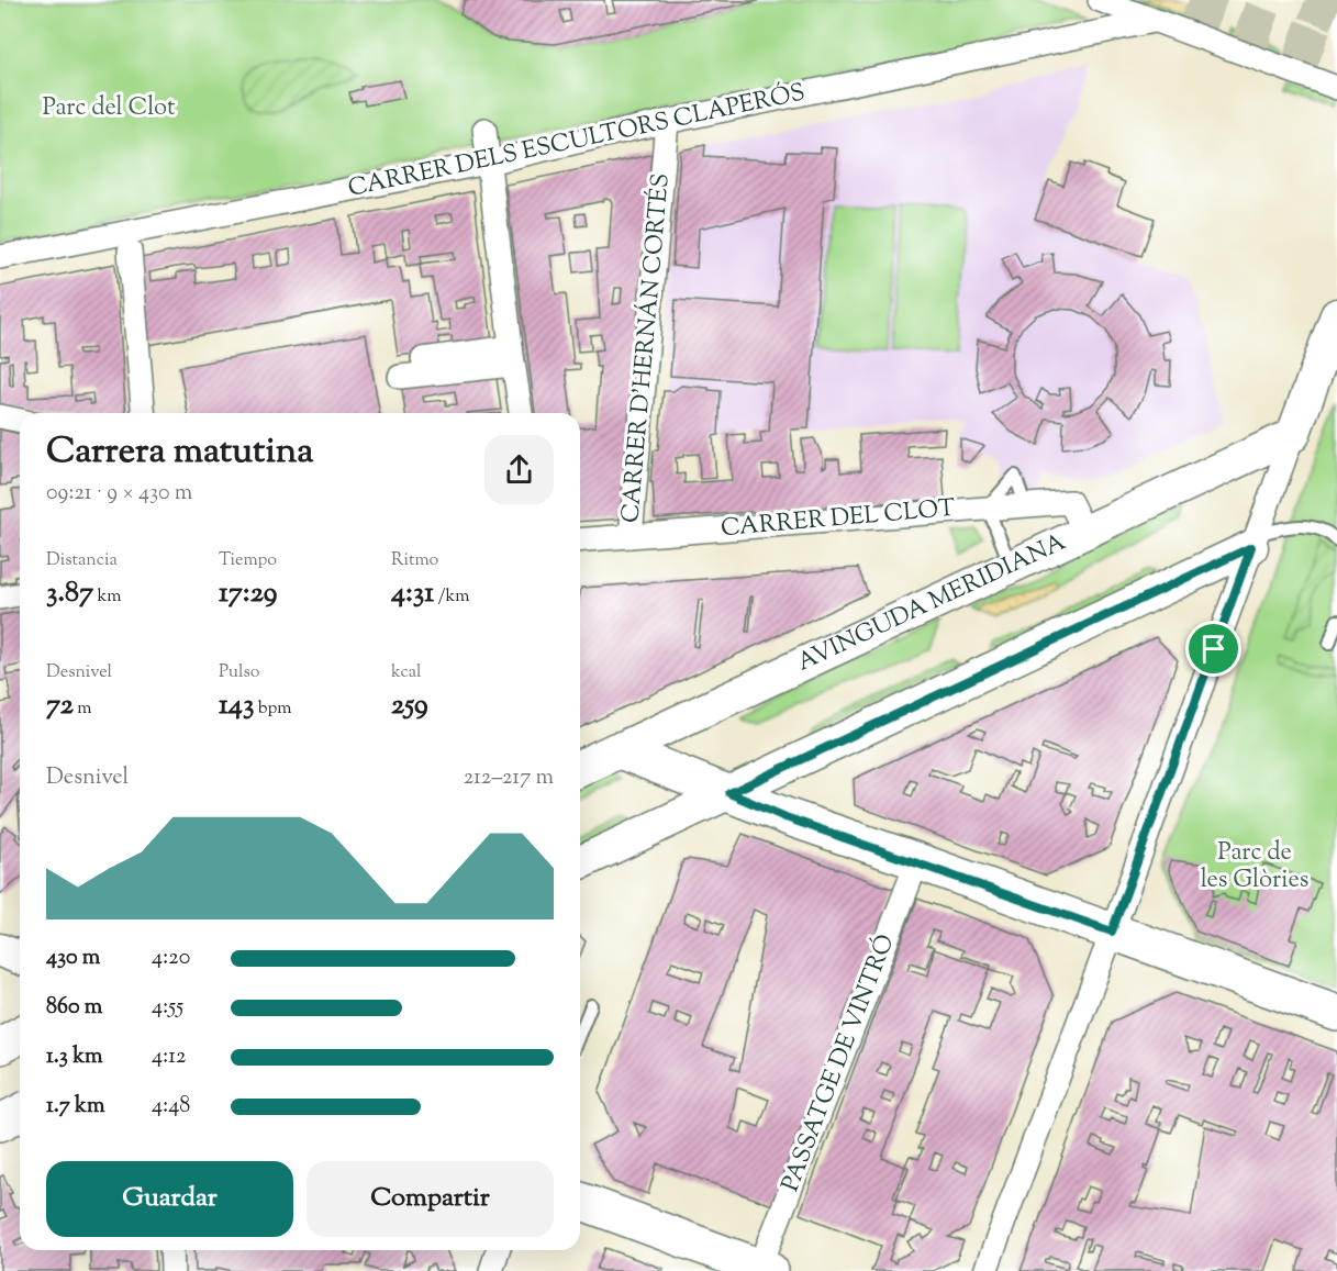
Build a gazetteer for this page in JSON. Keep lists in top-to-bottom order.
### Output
{
  "streets": {
    "main road": ["AVINGUDA MERIDIANA"],
    "street": [
      "CARRER DELS ESCULTORS CLAPERÓS",
      "CARRER D'HERNÁN CORTÉS",
      "CARRER DEL CLOT",
      "PASSATGE DE VINTRÓ"
    ]
  },
  "crossings": [
    ["CARRER DELS ESCULTORS CLAPERÓS", "CARRER D'HERNÁN CORTÉS"],
    ["CARRER D'HERNÁN CORTÉS", "CARRER DEL CLOT"],
    ["CARRER DEL CLOT", "AVINGUDA MERIDIANA"]
  ],
  "parks": ["Parc del Clot", "Parc de les Glòries"],
  "page": {
    "heading": ["Carrera matutina", "09:21 · 9 × 430 m"],
    "stats": [
      ["Distancia", "3.87 km"],
      ["Tiempo", "17:29"],
      ["Ritmo", "4:31 /km"],
      ["Desnivel", "72 m"],
      ["Pulso", "143 bpm"],
      ["kcal", "259"]
    ],
    "chart": ["Desnivel", "212–217 m"],
    "list": [
      {
        "name": "430 m",
        "note": "4:20"
      },
      {
        "name": "860 m",
        "note": "4:55"
      },
      {
        "name": "1.3 km",
        "note": "4:12"
      },
      {
        "name": "1.7 km",
        "note": "4:48"
      }
    ],
    "buttons": ["Guardar", "Compartir"]
  }
}
